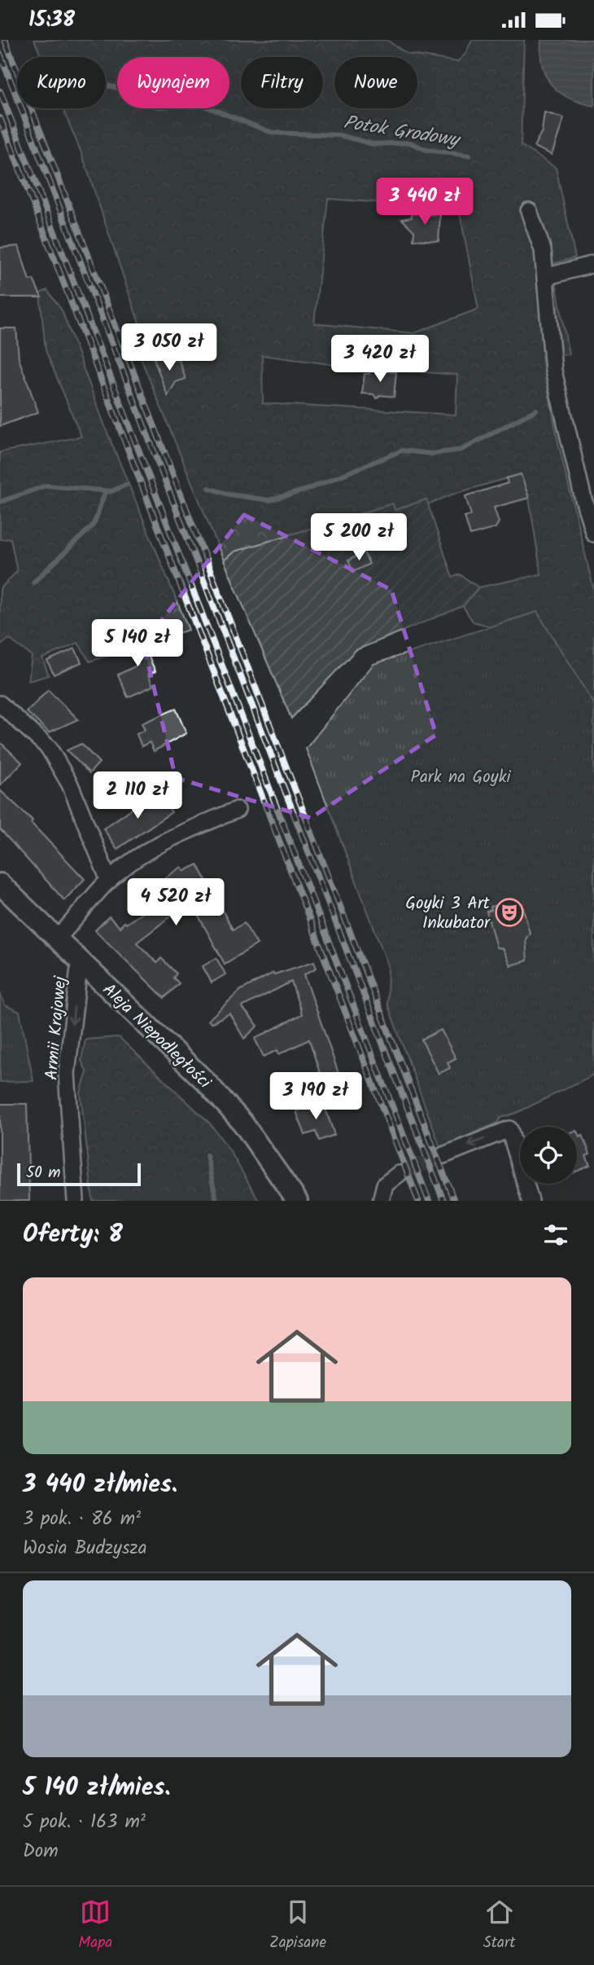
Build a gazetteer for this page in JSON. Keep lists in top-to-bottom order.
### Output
{
  "streets": {
    "main road": ["Aleja Niepodległości"],
    "street": ["Armii Krajowej"]
  },
  "crossings": [
    ["Armii Krajowej", "Aleja Niepodległości"]
  ],
  "one_way": ["Armii Krajowej"],
  "water": ["Potok Grodowy"],
  "parks": ["Park na Goyki"],
  "places": {
    "theatre": ["Goyki 3 Art Inkubator"]
  },
  "scale_bar": "50 m",
  "page": {
    "status": "15:38",
    "chip": [
      "Kupno",
      "Wynajem",
      "Filtry",
      "Nowe"
    ],
    "price": [
      "3 440 zł",
      "3 050 zł",
      "3 420 zł",
      "5 200 zł",
      "5 140 zł",
      "2 110 zł",
      "4 520 zł",
      "3 190 zł"
    ],
    "scale": "50 m",
    "heading": "Oferty: 8",
    "list": [
      {
        "name": "3 440 zł/mies.",
        "note": "3 pok. · 86 m² · Wosia Budzysza"
      },
      {
        "name": "5 140 zł/mies.",
        "note": "5 pok. · 163 m² · Dom"
      }
    ],
    "tabs": ["Mapa", "Zapisane", "Start"]
  }
}
